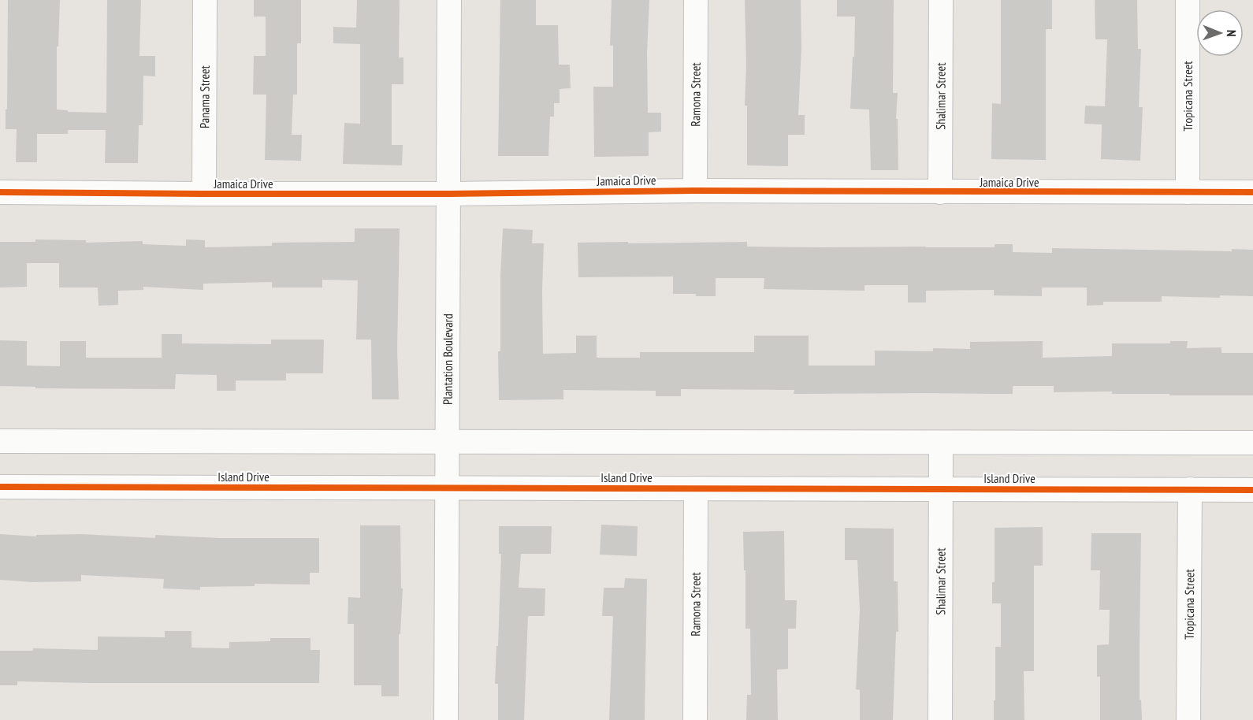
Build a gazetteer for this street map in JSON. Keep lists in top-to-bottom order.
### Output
{
  "streets": {
    "street": [
      "Ramona Street",
      "Shalimar Street",
      "Tropicana Street",
      "Panama Street",
      "Jamaica Drive",
      "Plantation Boulevard",
      "Island Drive"
    ]
  },
  "crossings": [
    ["Ramona Street", "Jamaica Drive"],
    ["Ramona Street", "Island Drive"],
    ["Shalimar Street", "Jamaica Drive"],
    ["Shalimar Street", "Island Drive"],
    ["Tropicana Street", "Jamaica Drive"],
    ["Tropicana Street", "Island Drive"],
    ["Panama Street", "Jamaica Drive"],
    ["Jamaica Drive", "Plantation Boulevard"],
    ["Plantation Boulevard", "Island Drive"]
  ],
  "north": "right"
}
